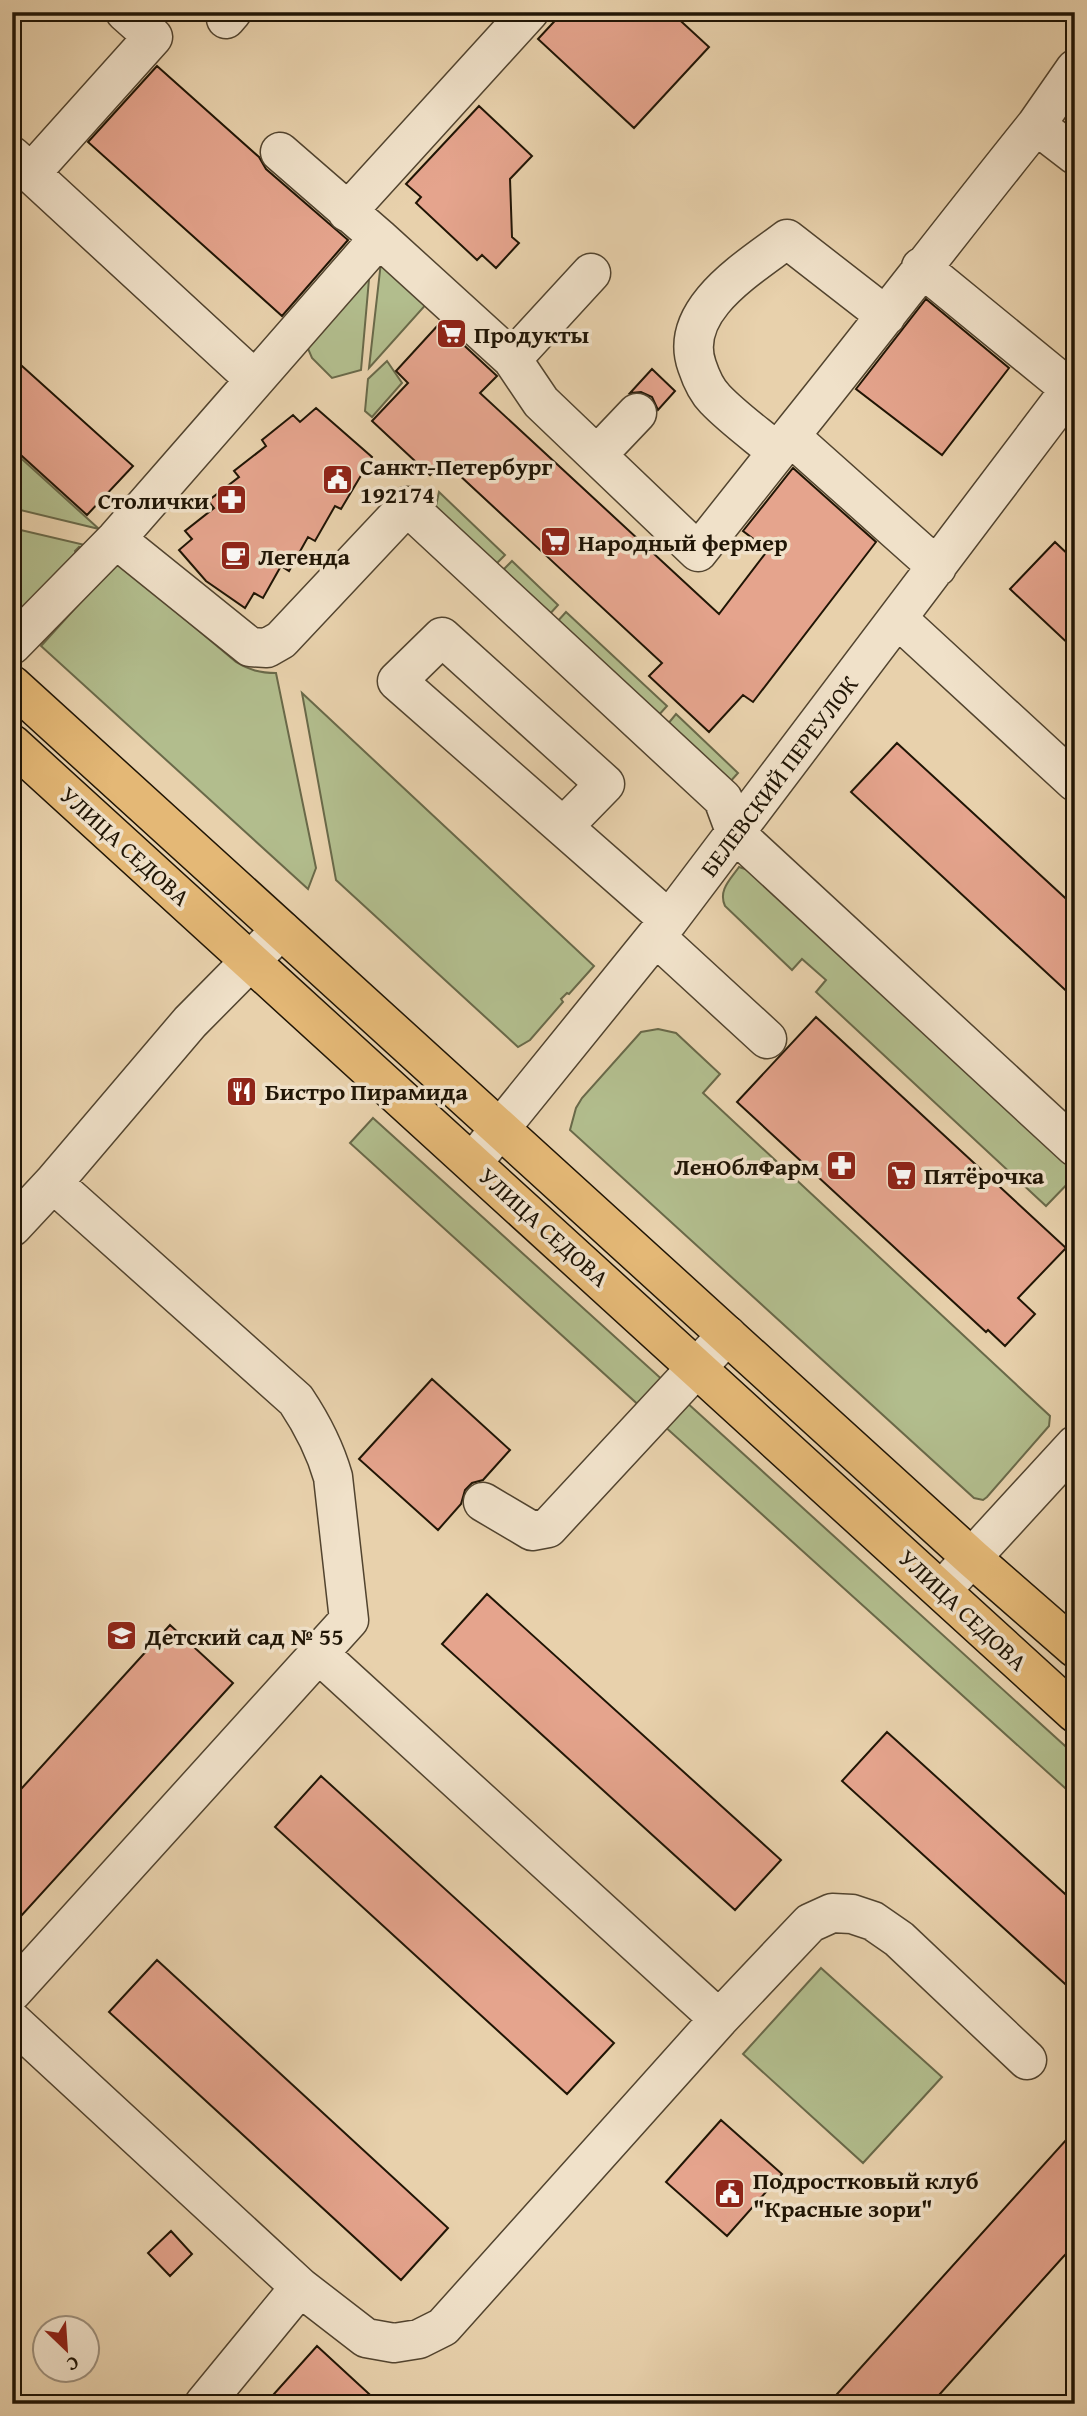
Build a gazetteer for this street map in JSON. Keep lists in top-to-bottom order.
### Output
{
  "streets": {
    "main road": ["УЛИЦА СЕДОВА"],
    "street": ["БЕЛЕВСКИЙ ПЕРЕУЛОК"]
  },
  "crossings": [
    ["БЕЛЕВСКИЙ ПЕРЕУЛОК", "УЛИЦА СЕДОВА"]
  ],
  "places": {
    "supermarket": ["Продукты", "Народный фермер", "Пятёрочка"],
    "public building": ["Санкт-Петербург 192174", "Подростковый клуб \"Красные зори\""],
    "pharmacy": ["Столички", "ЛенОблФарм"],
    "cafe": ["Легенда"],
    "restaurant": ["Бистро Пирамида"],
    "school or university": ["Детский сад № 55"]
  },
  "north": "bottom right"
}
